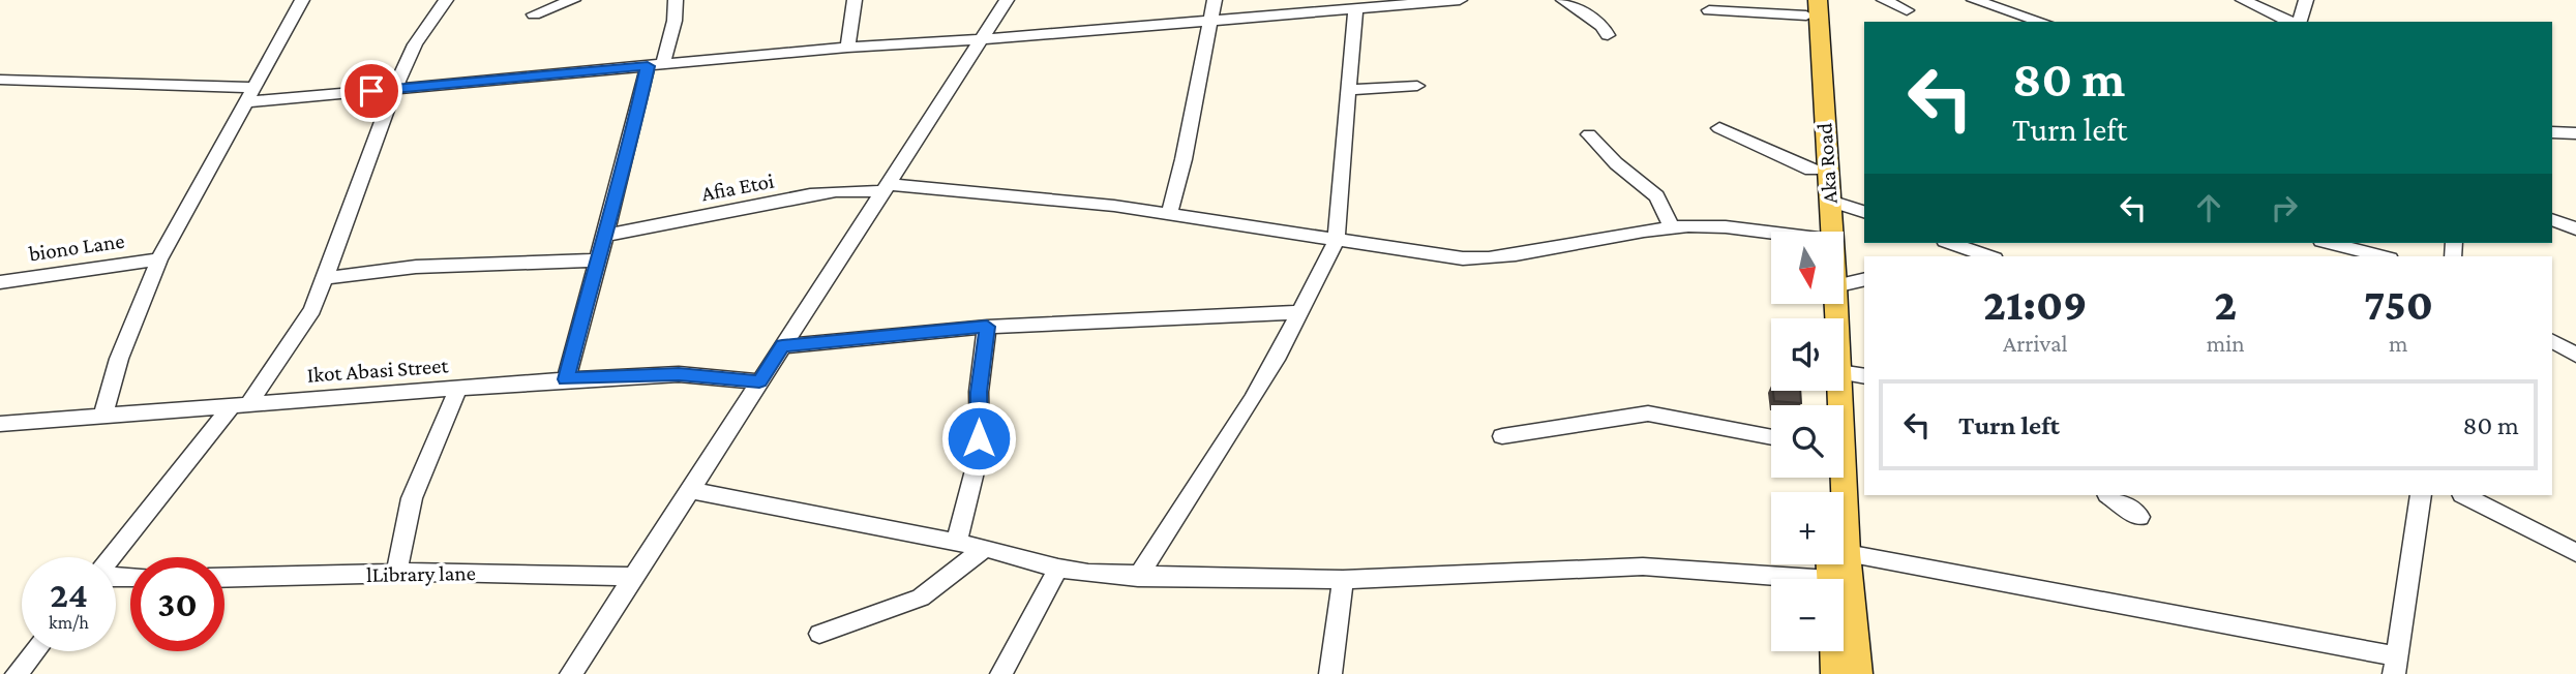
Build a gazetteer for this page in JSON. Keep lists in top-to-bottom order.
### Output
{
  "streets": {
    "main road": ["Aka Road"],
    "street": [
      "Afia Etoi",
      "biono Lane",
      "Ikot Abasi Street",
      "lLibrary lane"
    ]
  },
  "north": "bottom",
  "page": {
    "turn": ["80 m", "Turn left"],
    "map_buttons": ["+", "−"],
    "eta": [
      "21:09",
      "Arrival",
      "2",
      "min",
      "750",
      "m"
    ],
    "list": [
      {
        "name": "Turn left",
        "value": "80 m"
      }
    ],
    "speed": "24 km/h",
    "limit": "30"
  }
}
